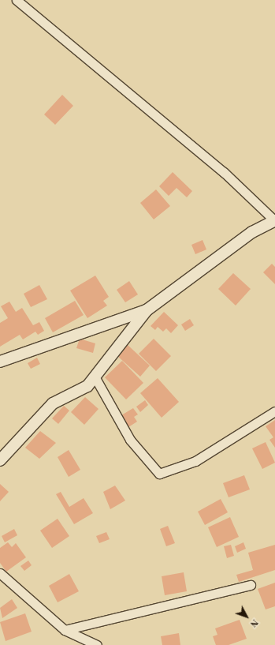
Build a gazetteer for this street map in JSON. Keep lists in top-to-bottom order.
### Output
{
  "north": "bottom right"
}
